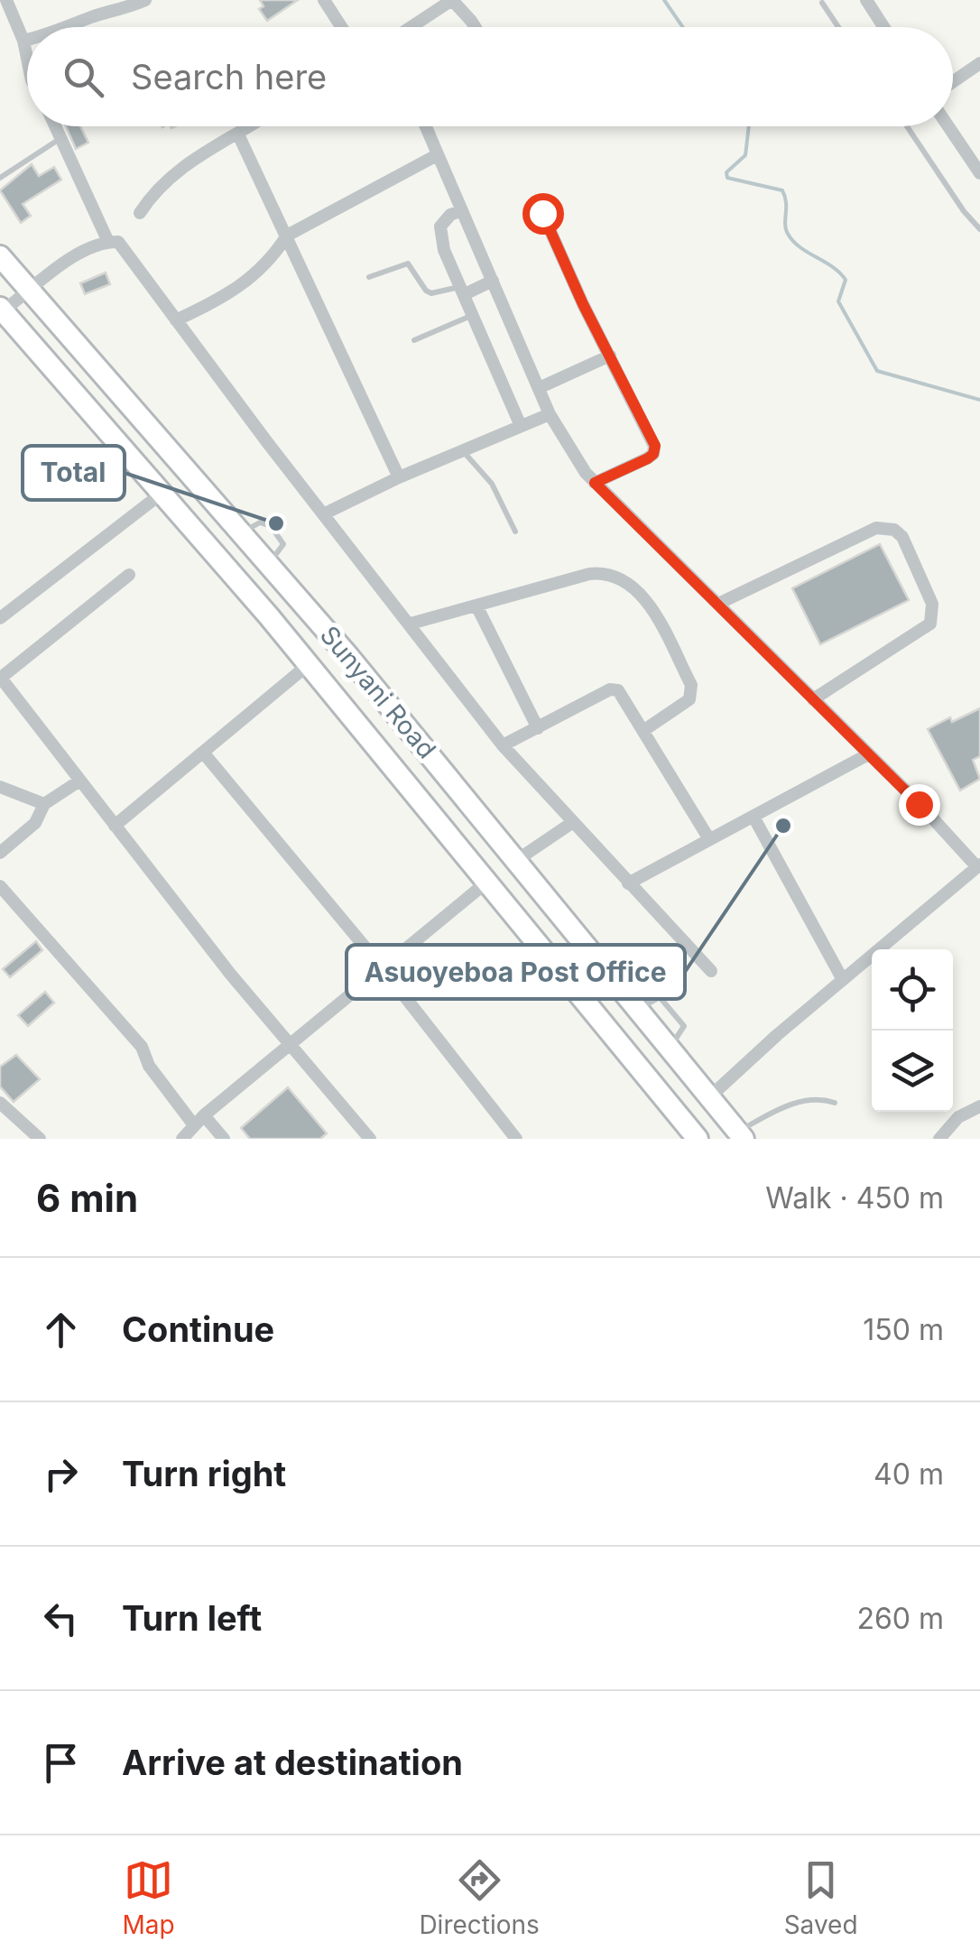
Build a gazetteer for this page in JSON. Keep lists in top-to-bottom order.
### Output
{
  "streets": {
    "main road": ["Sunyani Road"]
  },
  "places": ["Total", "Asuoyeboa Post Office"],
  "page": {
    "search": "Search here",
    "heading": ["6 min", "Walk · 450 m"],
    "list": [
      ["Continue", "150 m"],
      ["Turn right", "40 m"],
      ["Turn left", "260 m"],
      "Arrive at destination"
    ],
    "nav": ["Map", "Directions", "Saved"]
  }
}
